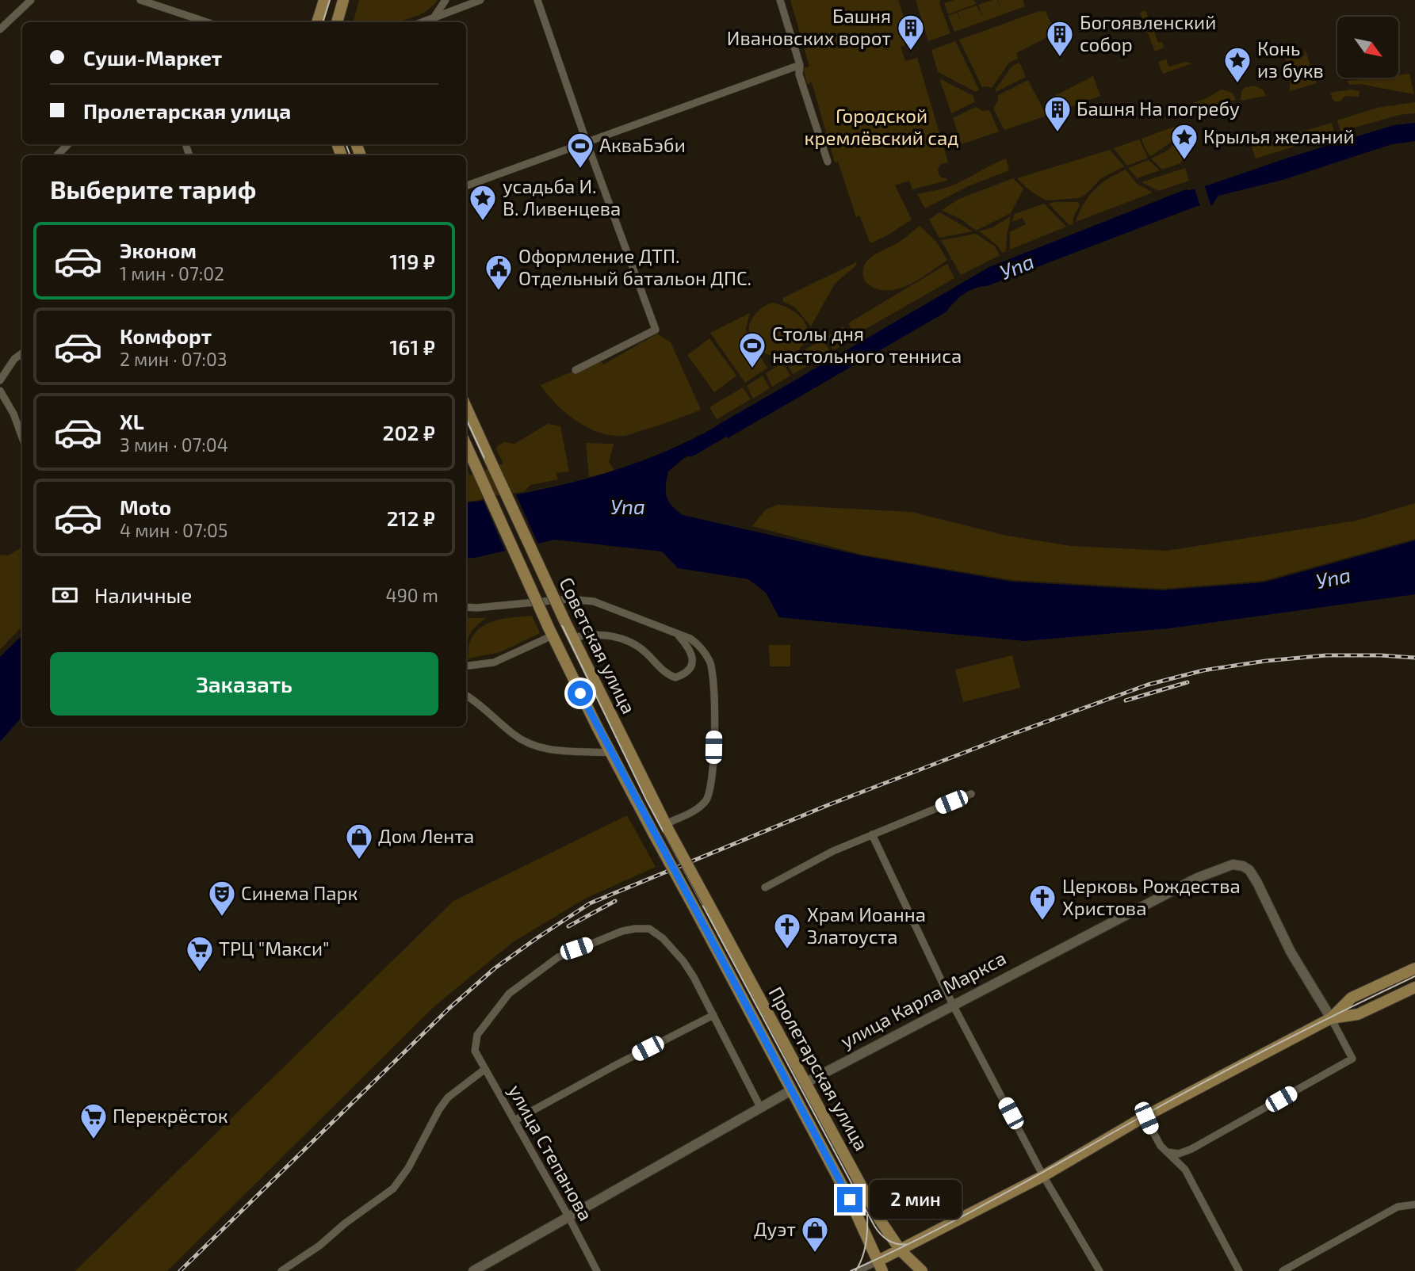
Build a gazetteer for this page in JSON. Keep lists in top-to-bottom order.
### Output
{
  "streets": {
    "main road": ["Советская улица", "улица Карла Маркса", "Пролетарская улица"],
    "street": ["улица Степанова"]
  },
  "crossings": [
    ["Советская улица", "Пролетарская улица"],
    ["улица Карла Маркса", "Пролетарская улица"],
    ["улица Карла Маркса", "улица Степанова"]
  ],
  "water": ["Упа"],
  "parks": ["Городской кремлёвский сад"],
  "places": {
    "building": ["Башня Ивановских ворот", "Богоявленский собор", "Башня На погребу"],
    "place": ["Конь из букв", "Крылья желаний", "усадьба И. В. Ливенцева"],
    "sports": ["АкваБэби", "Cтолы дня настольного тенниса"],
    "public building": ["Оформление ДТП. Отдельный батальон ДПС."],
    "shop": ["Дом Лента", "Дуэт"],
    "theatre": ["Синема Парк"],
    "church": ["Церковь Рождества Христова", "Храм Иоанна Златоуста"],
    "supermarket": ["ТРЦ \"Макси\"", "Перекрёсток"]
  },
  "north": "bottom right",
  "page": {
    "banner": ["Суши-Маркет", "Пролетарская улица"],
    "heading": "Выберите тариф",
    "list": [
      {
        "name": "Эконом",
        "note": "1 мин · 07:02",
        "value": "119 ₽"
      },
      {
        "name": "Комфорт",
        "note": "2 мин · 07:03",
        "value": "161 ₽"
      },
      {
        "name": "XL",
        "note": "3 мин · 07:04",
        "value": "202 ₽"
      },
      {
        "name": "Moto",
        "note": "4 мин · 07:05",
        "value": "212 ₽"
      }
    ],
    "pay": ["Наличные", "490 m"],
    "buttons": "Заказать",
    "bubble": "2 мин"
  }
}
